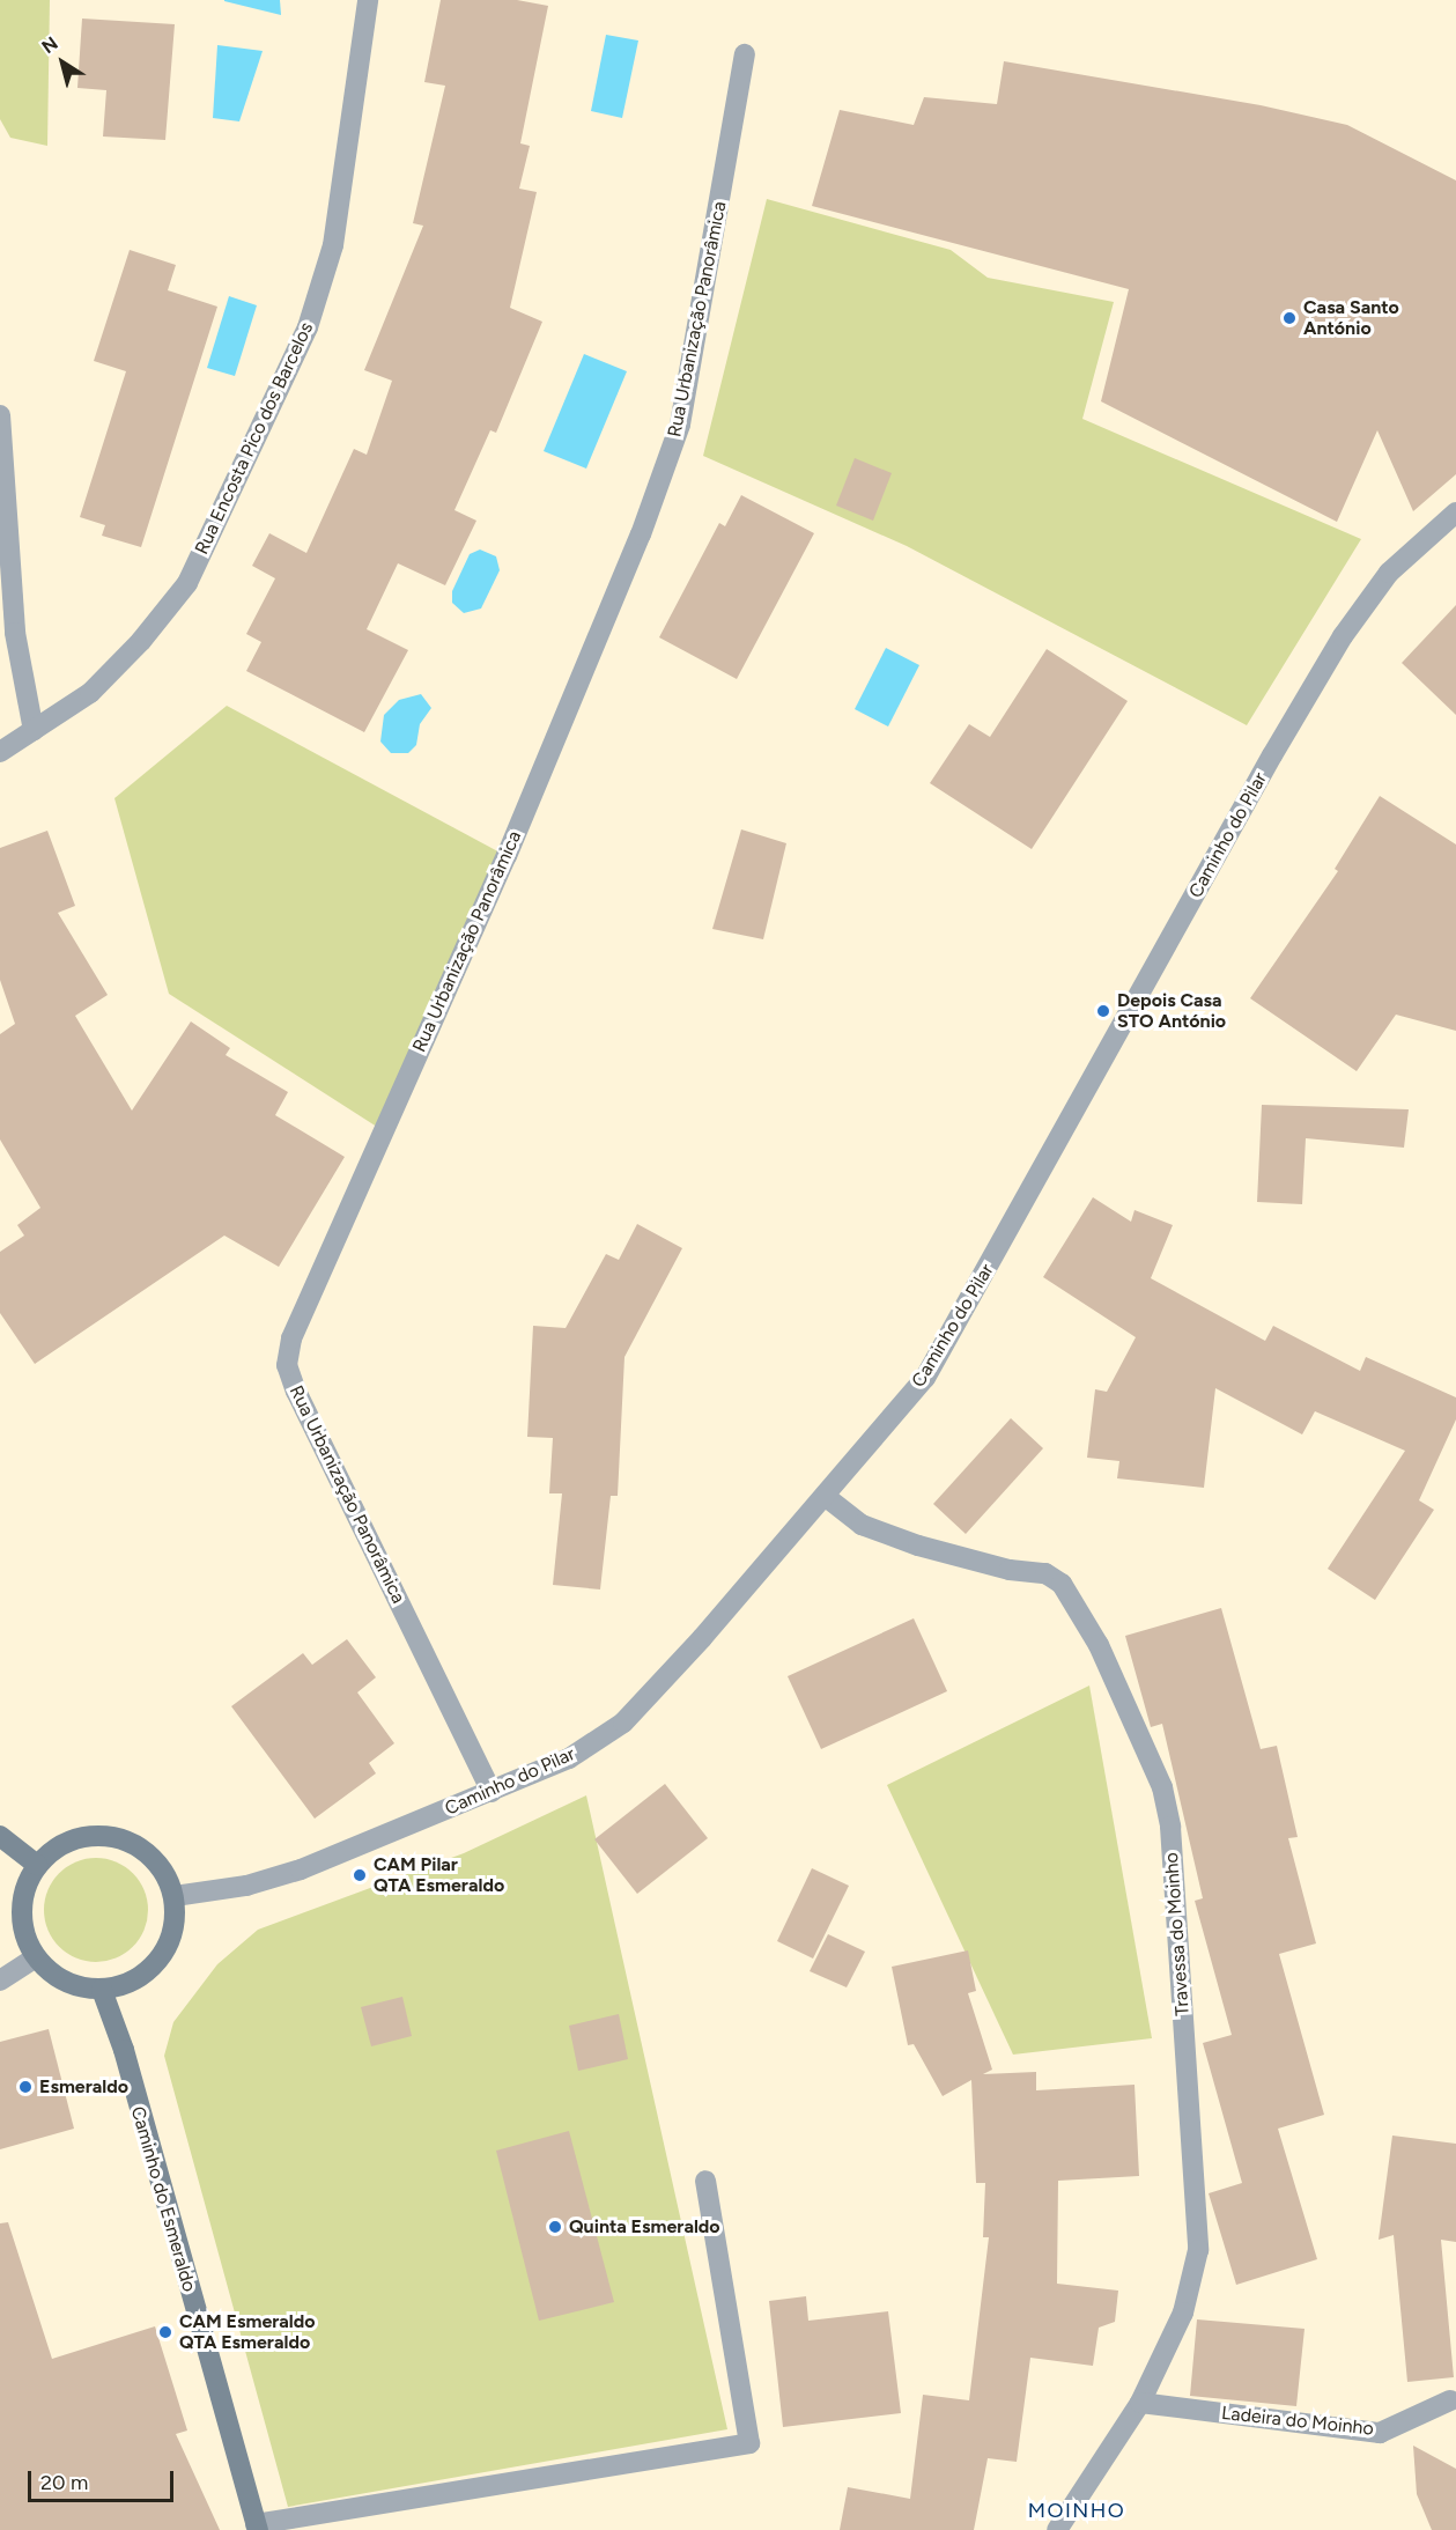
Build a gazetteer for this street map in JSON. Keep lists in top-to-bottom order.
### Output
{
  "streets": {
    "main road": ["Caminho do Esmeraldo"],
    "street": [
      "Rua Urbanização Panorâmica",
      "Rua Encosta Pico dos Barcelos",
      "Caminho do Pilar",
      "Travessa do Moinho",
      "Ladeira do Moinho"
    ]
  },
  "crossings": [
    ["Rua Urbanização Panorâmica", "Caminho do Pilar"],
    ["Caminho do Pilar", "Travessa do Moinho"],
    ["Caminho do Pilar", "Caminho do Esmeraldo"],
    ["Travessa do Moinho", "Ladeira do Moinho"]
  ],
  "districts": ["MOINHO"],
  "places": [
    "Casa Santo António",
    "Depois Casa STO António",
    "CAM Pilar QTA Esmeraldo",
    "Esmeraldo",
    "Quinta Esmeraldo",
    "CAM Esmeraldo QTA Esmeraldo"
  ],
  "scale_bar": "20 m",
  "north": "top left"
}
